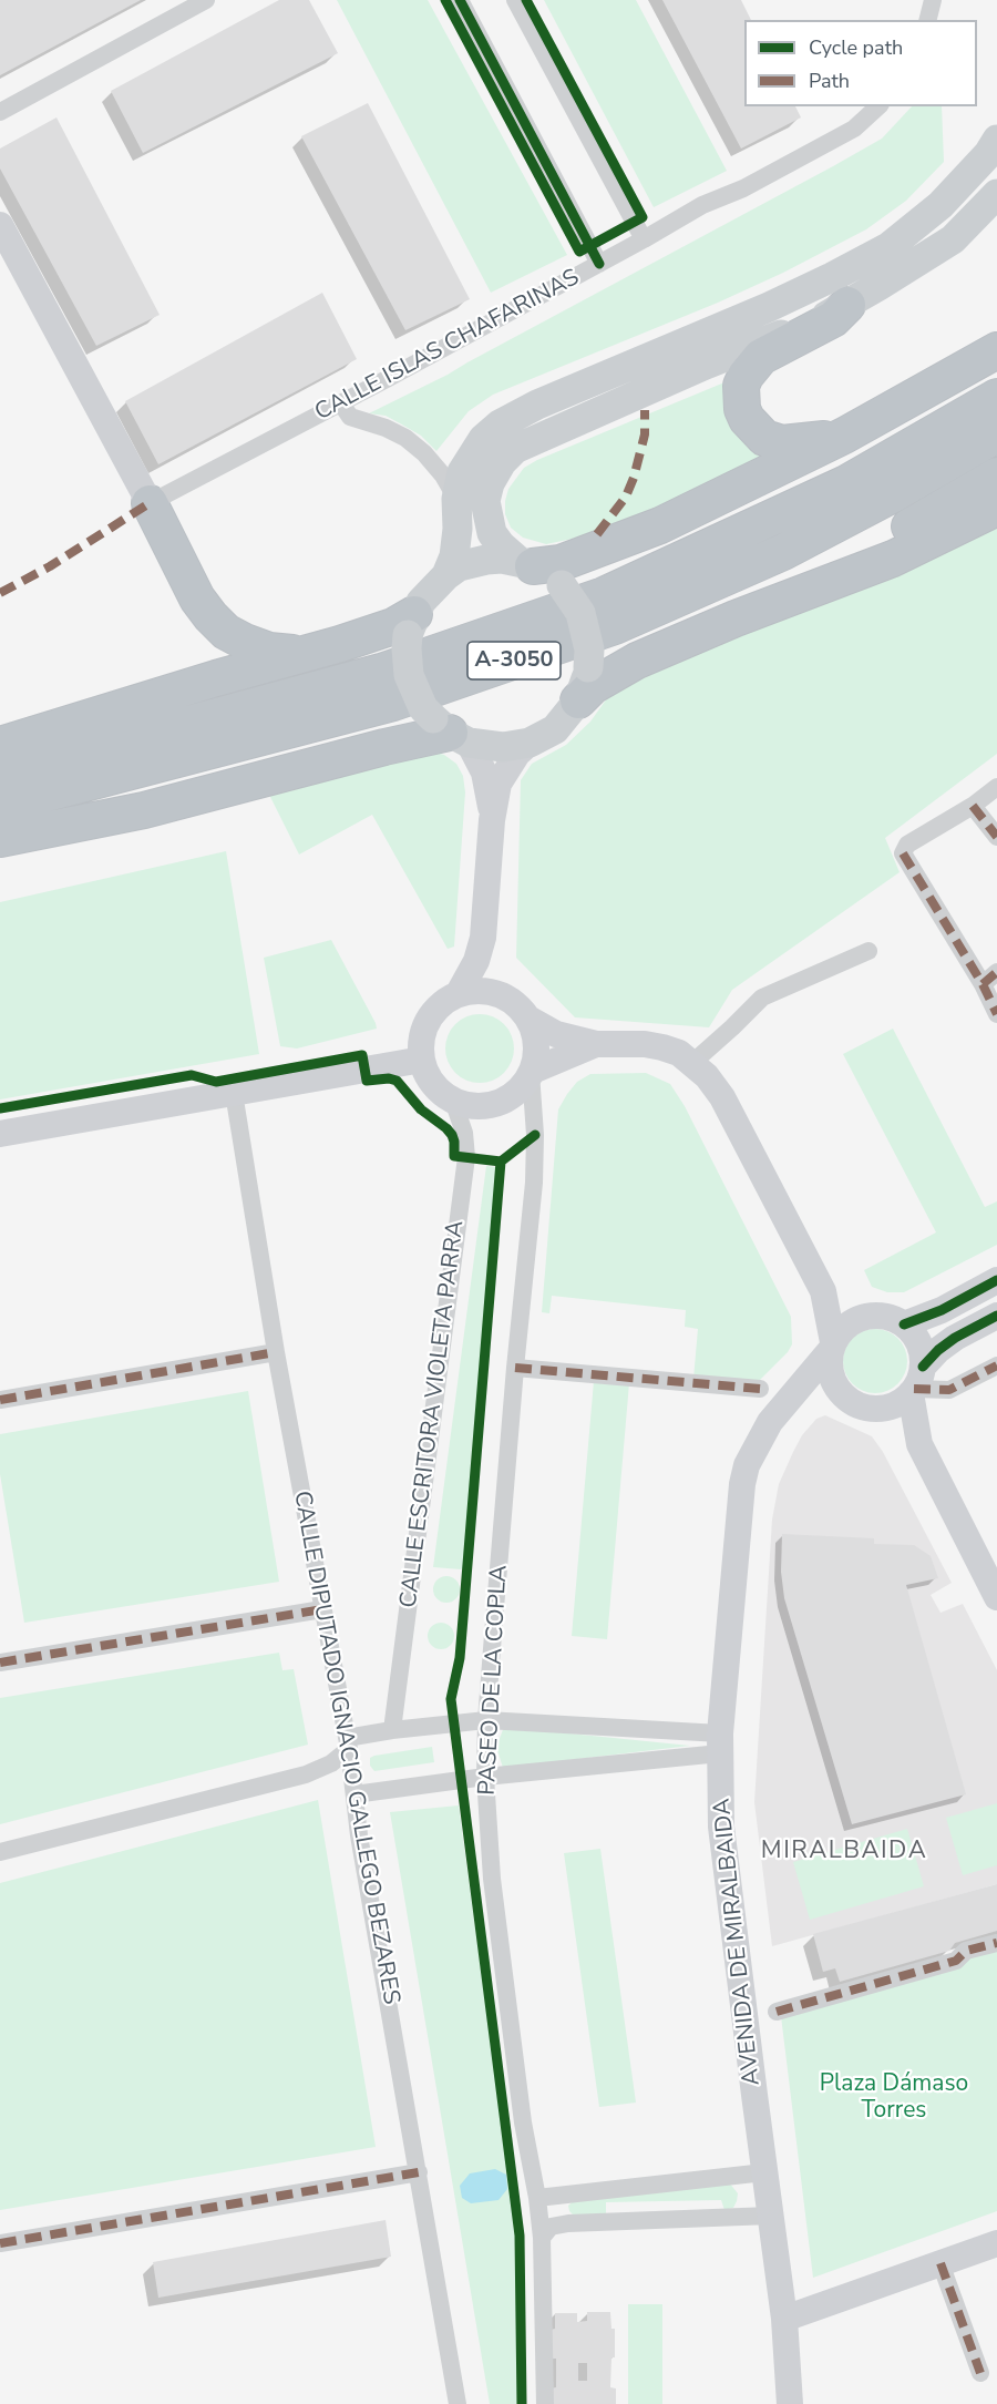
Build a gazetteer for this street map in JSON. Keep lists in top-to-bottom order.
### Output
{
  "streets": {
    "highway": ["A-3050"],
    "street": [
      "CALLE ISLAS CHAFARINAS",
      "CALLE ESCRITORA VIOLETA PARRA",
      "PASEO DE LA COPLA",
      "CALLE DIPUTADO IGNACIO GALLEGO BEZARES",
      "AVENIDA DE MIRALBAIDA"
    ]
  },
  "crossings": [
    ["CALLE ESCRITORA VIOLETA PARRA", "PASEO DE LA COPLA"]
  ],
  "districts": ["MIRALBAIDA"],
  "parks": ["Plaza Dámaso Torres"],
  "legend": ["Cycle path", "Path"]
}
